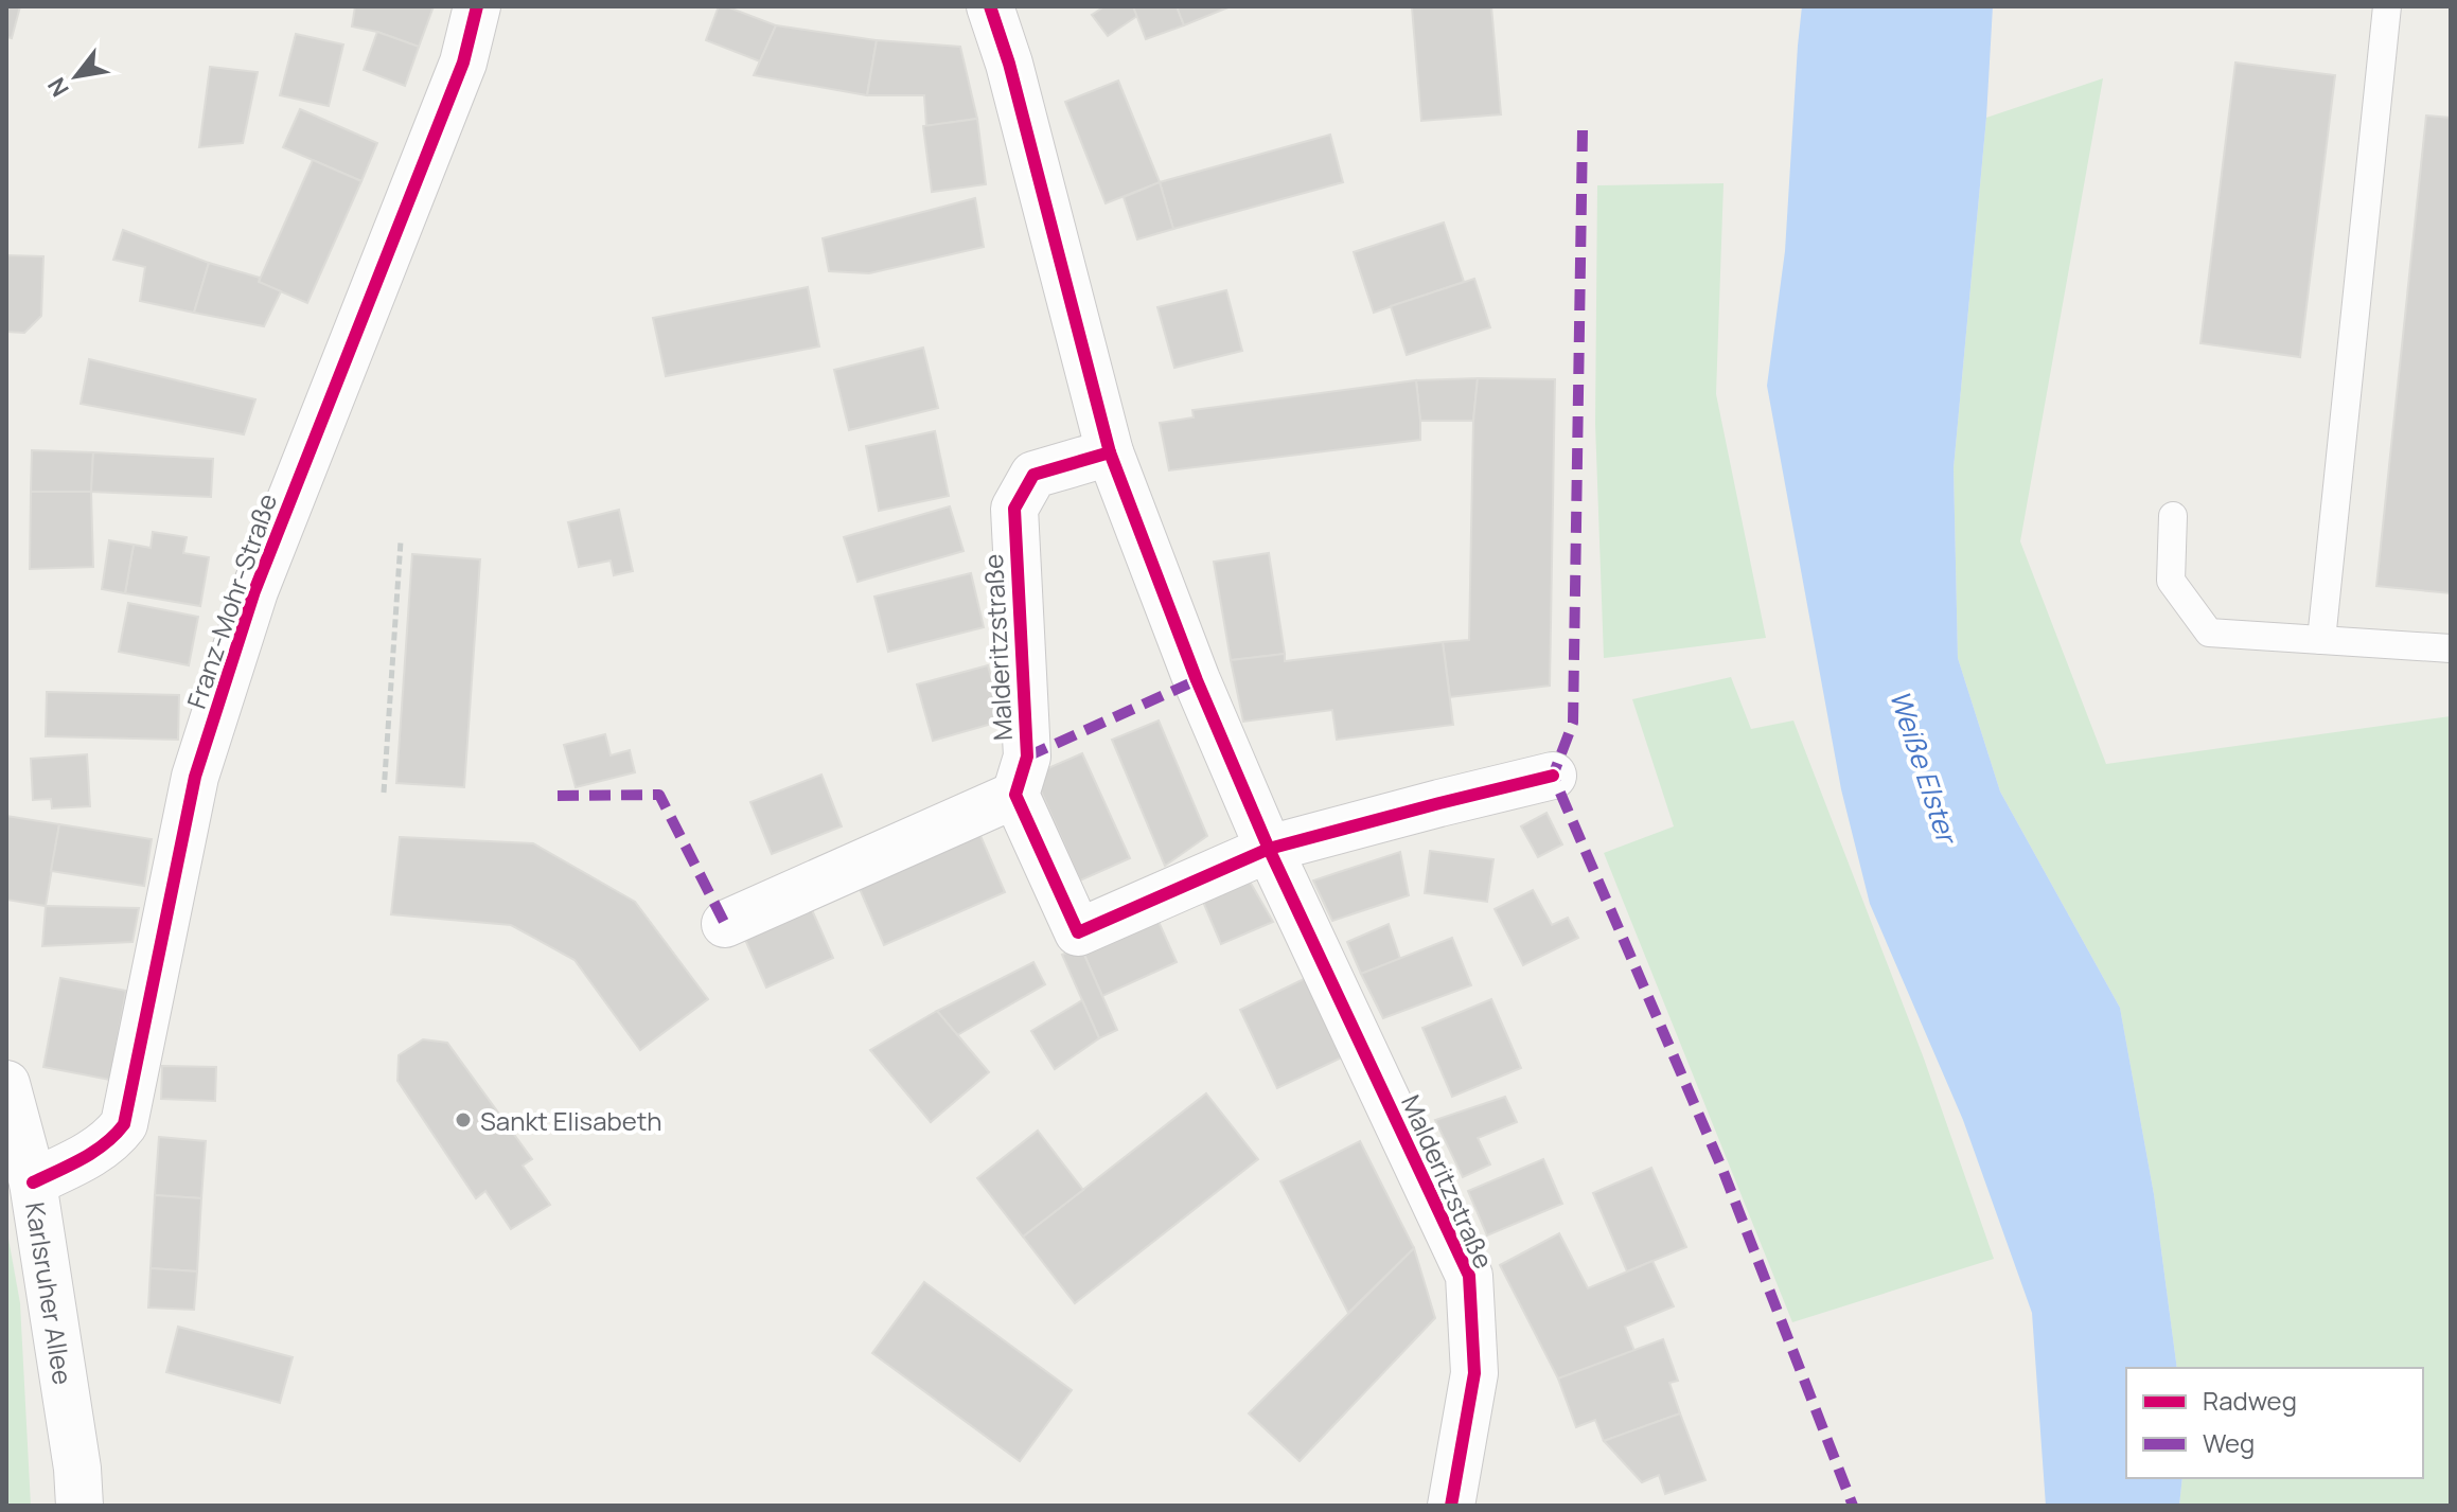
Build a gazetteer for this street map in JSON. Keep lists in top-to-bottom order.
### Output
{
  "streets": {
    "street": ["Franz-Mohr-Straße", "Malderitzstraße", "Karlsruher Allee"]
  },
  "crossings": [
    ["Franz-Mohr-Straße", "Karlsruher Allee"]
  ],
  "water": ["Weiße Elster"],
  "places": ["Sankt Elisabeth"],
  "legend": ["Radweg", "Weg"],
  "north": "bottom left"
}
